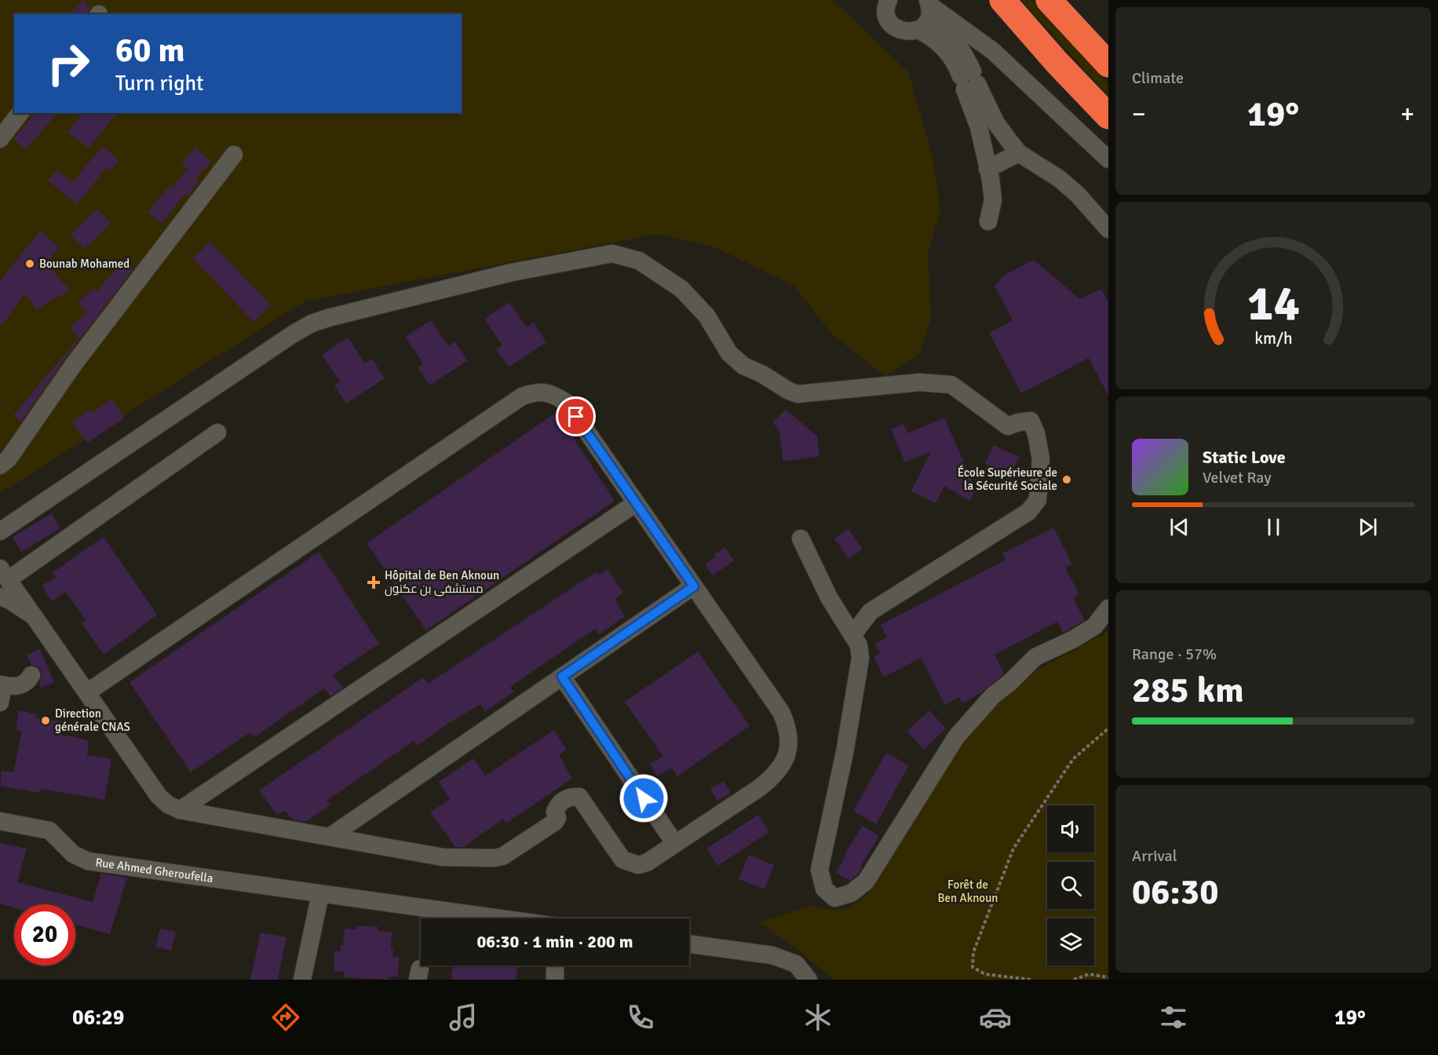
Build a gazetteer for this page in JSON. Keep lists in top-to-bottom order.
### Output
{
  "streets": {
    "street": ["Rue Ahmed Gheroufella"]
  },
  "parks": ["Forêt de Ben Aknoun"],
  "places": {
    "other": ["Bounab Mohamed", "École Supérieure de la Sécurité Sociale", "Direction générale CNAS"],
    "health": ["Hôpital de Ben Aknoun مستشفى بن عكنون"]
  },
  "page": {
    "tile": [
      "Climate",
      ["Range · 57%", "285 km"],
      ["Arrival", "06:30"]
    ],
    "turn": ["60 m", "Turn right"],
    "heat": ["−", "19°", "+"],
    "song": ["Static Love", "Velvet Ray"],
    "limit": "20",
    "trip": "06:30 · 1 min · 200 m",
    "tabs": ["06:29", "19°"],
    "gauge": ["14", "km/h"]
  }
}
